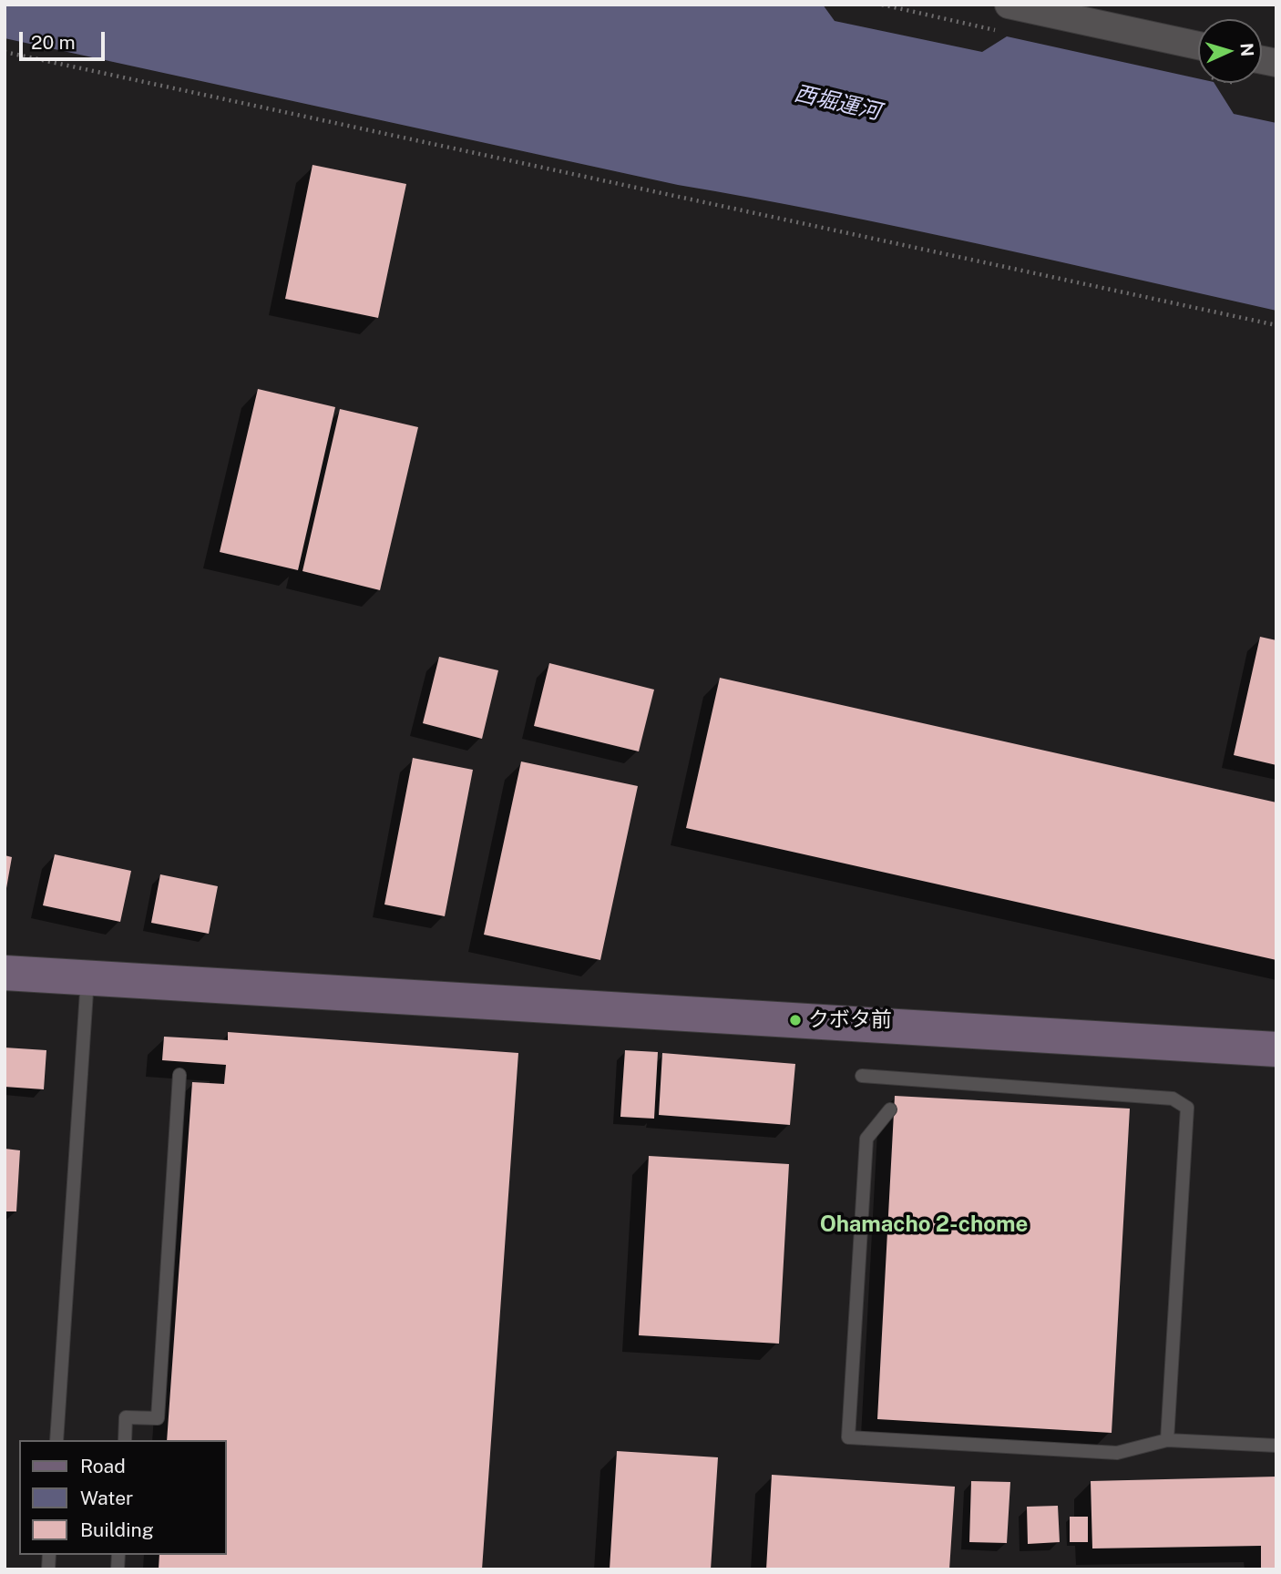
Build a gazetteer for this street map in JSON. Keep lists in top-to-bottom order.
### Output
{
  "districts": ["Ohamacho 2-chome"],
  "water": ["西堀運河"],
  "places": ["クボタ前"],
  "legend": ["Road", "Water", "Building"],
  "scale_bar": "20 m",
  "north": "right"
}
